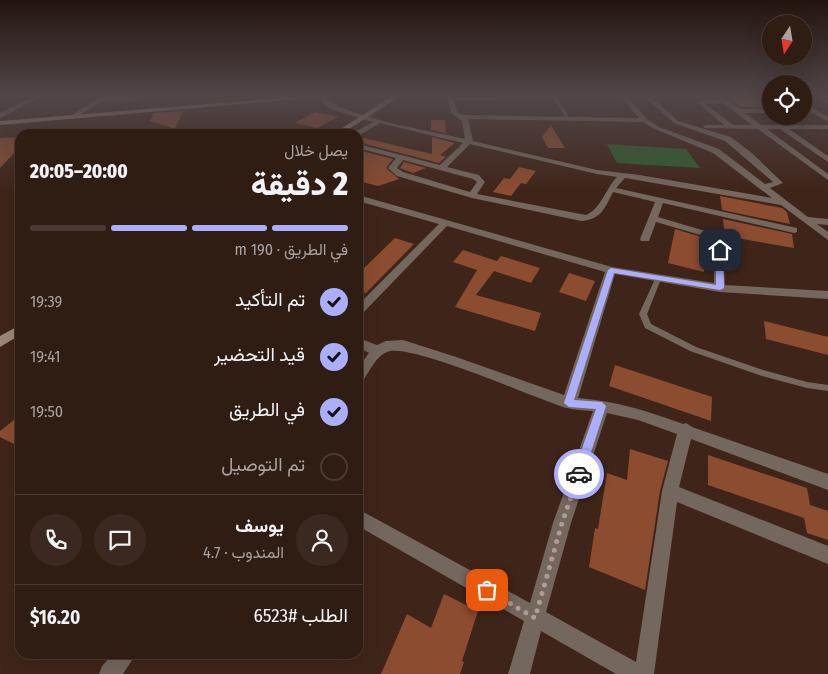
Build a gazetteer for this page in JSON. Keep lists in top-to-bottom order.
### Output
{
  "north": "bottom",
  "page": {
    "heading": ["2 دقيقة", "يصل خلال", "20:00–20:05"],
    "panel": [
      "يوسف",
      "المندوب · 4.7",
      "الطلب #6523",
      "$16.20"
    ],
    "bar": "في الطريق · 190 m",
    "list": [
      ["تم التأكيد", "19:39"],
      ["قيد التحضير", "19:41"],
      ["في الطريق", "19:50"],
      "تم التوصيل"
    ]
  }
}
